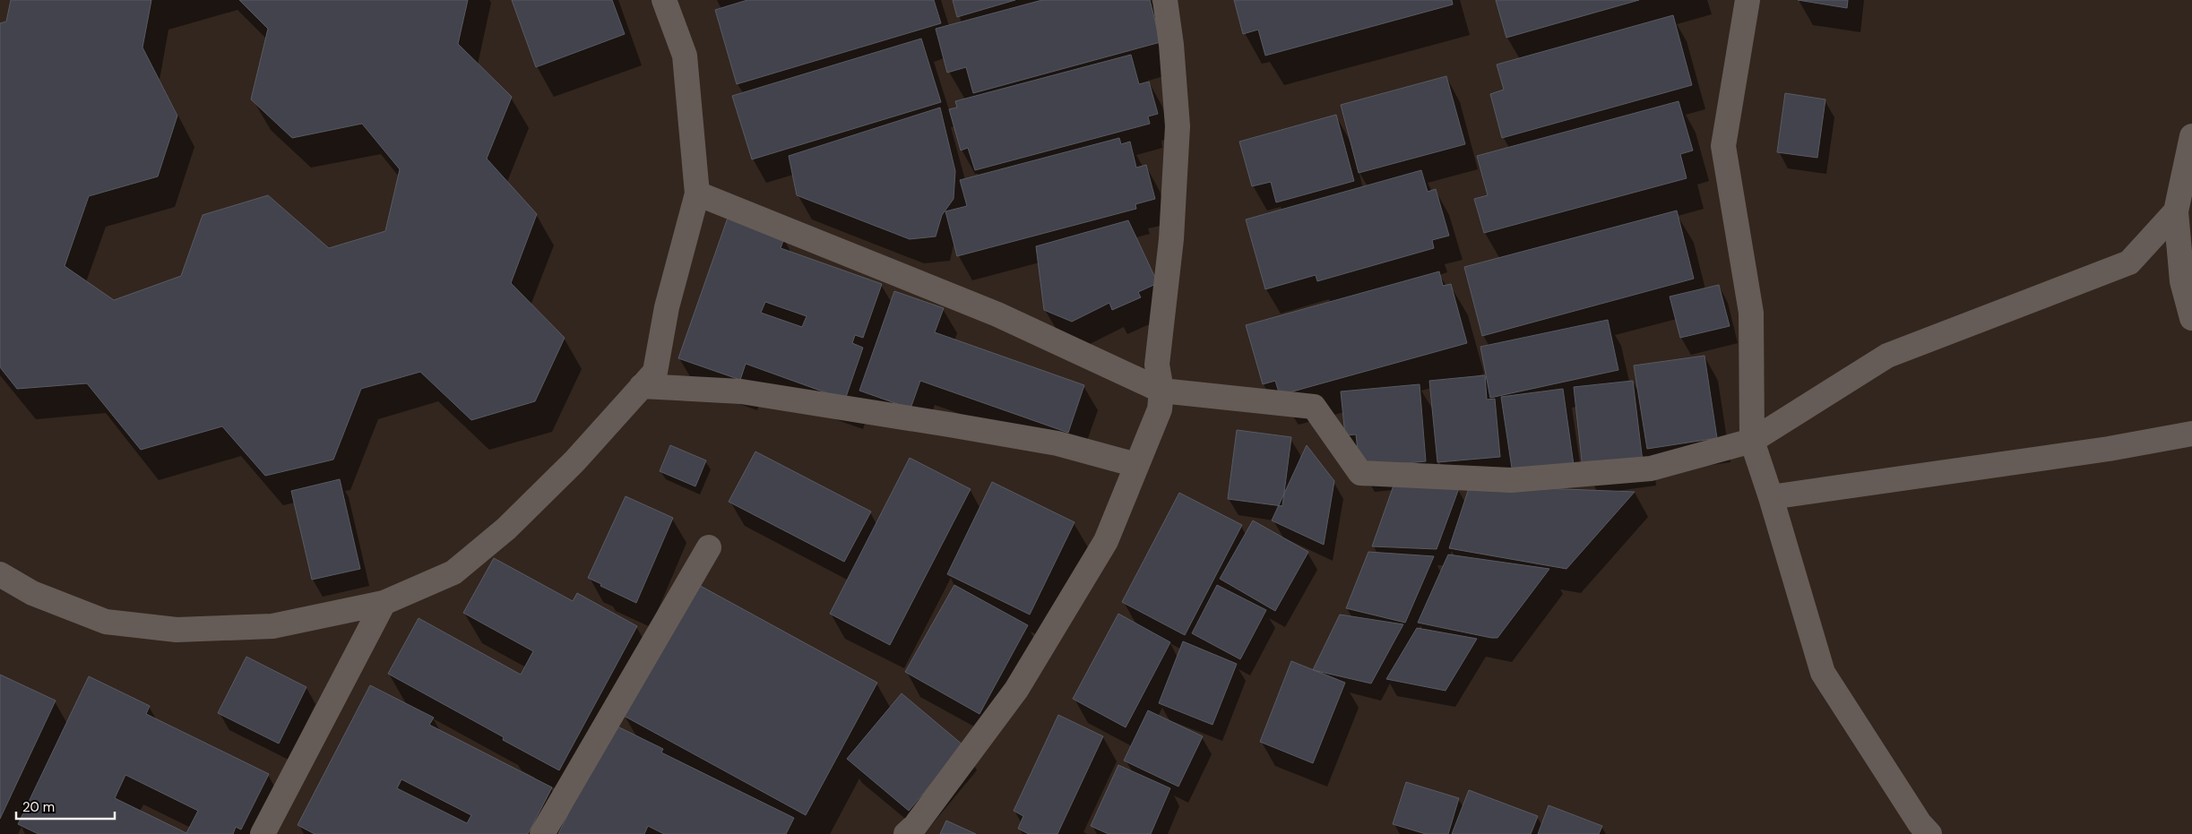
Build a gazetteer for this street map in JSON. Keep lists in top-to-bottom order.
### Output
{
  "scale_bar": "20 m"
}
